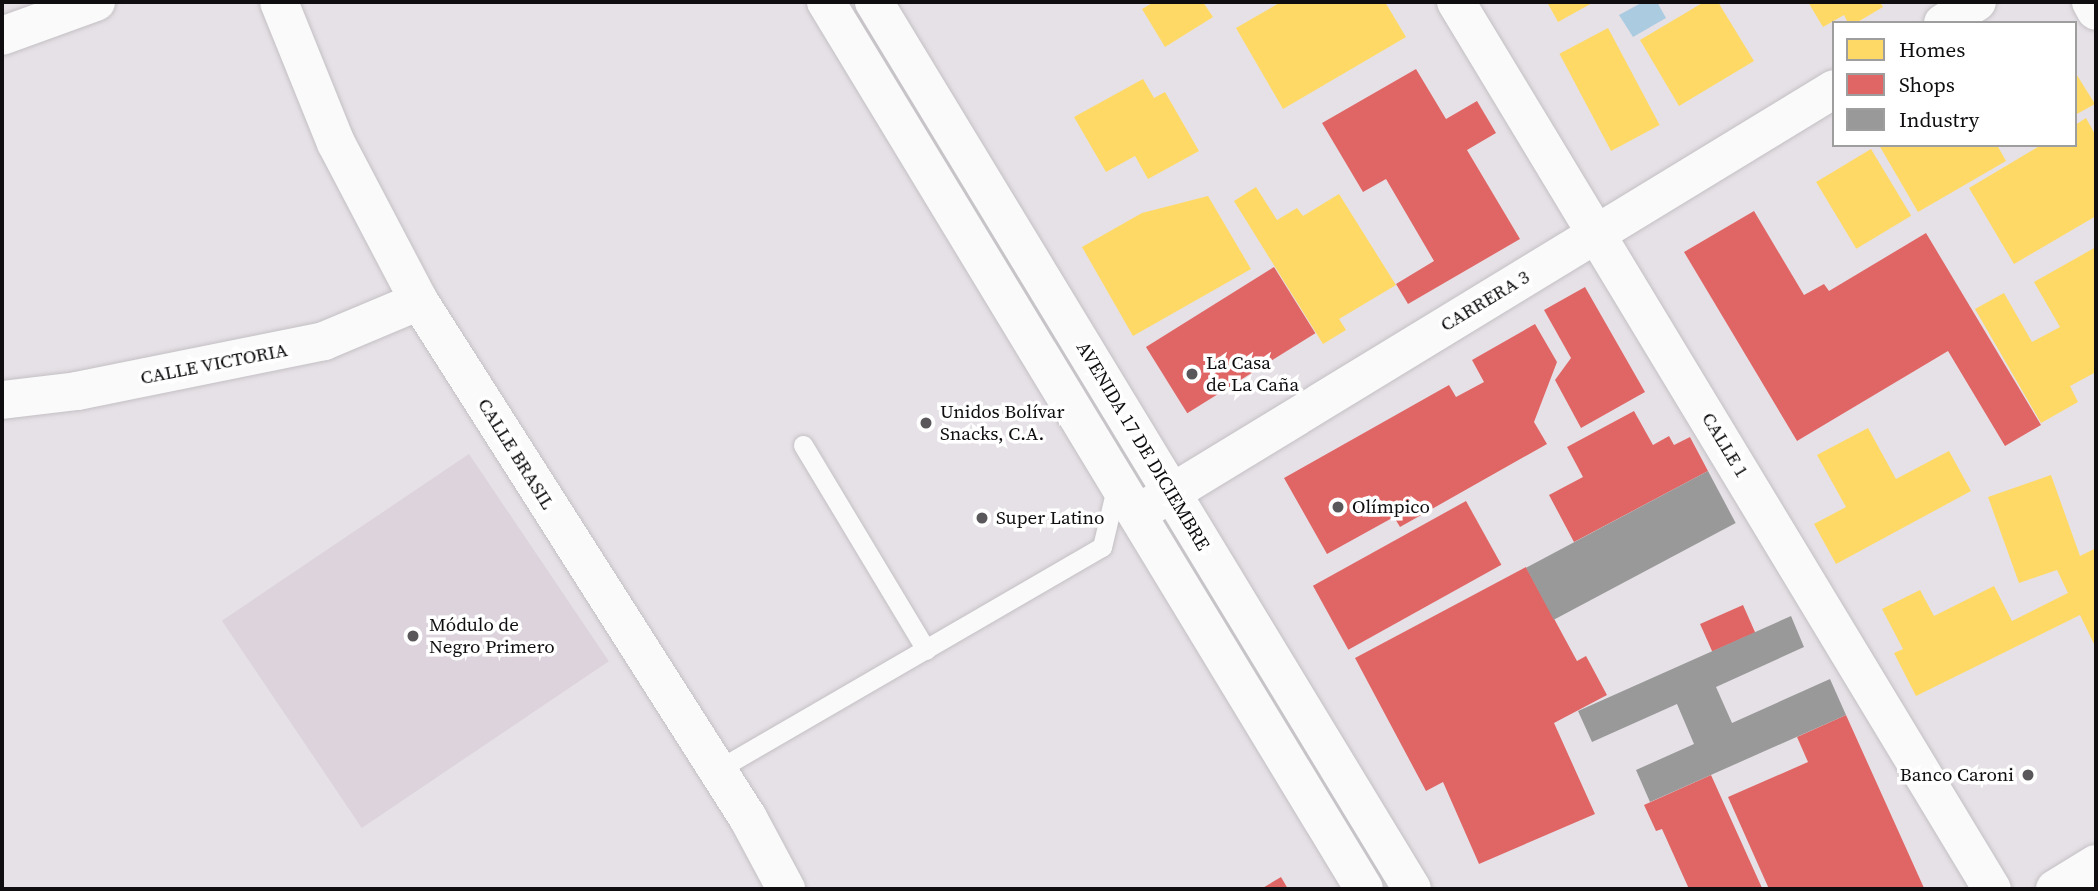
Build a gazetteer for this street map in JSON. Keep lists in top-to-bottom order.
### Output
{
  "streets": {
    "street": [
      "CARRERA 3",
      "CALLE VICTORIA",
      "CALLE 1",
      "AVENIDA 17 DE DICIEMBRE",
      "CALLE BRASIL"
    ]
  },
  "crossings": [
    ["CARRERA 3", "CALLE 1"],
    ["CARRERA 3", "AVENIDA 17 DE DICIEMBRE"],
    ["CALLE VICTORIA", "CALLE BRASIL"]
  ],
  "places": [
    "La Casa de La Caña",
    "Unidos Bolívar Snacks, C.A.",
    "Olímpico",
    "Super Latino",
    "Módulo de Negro Primero",
    "Banco Caroni"
  ],
  "legend": ["Homes", "Shops", "Industry"]
}
